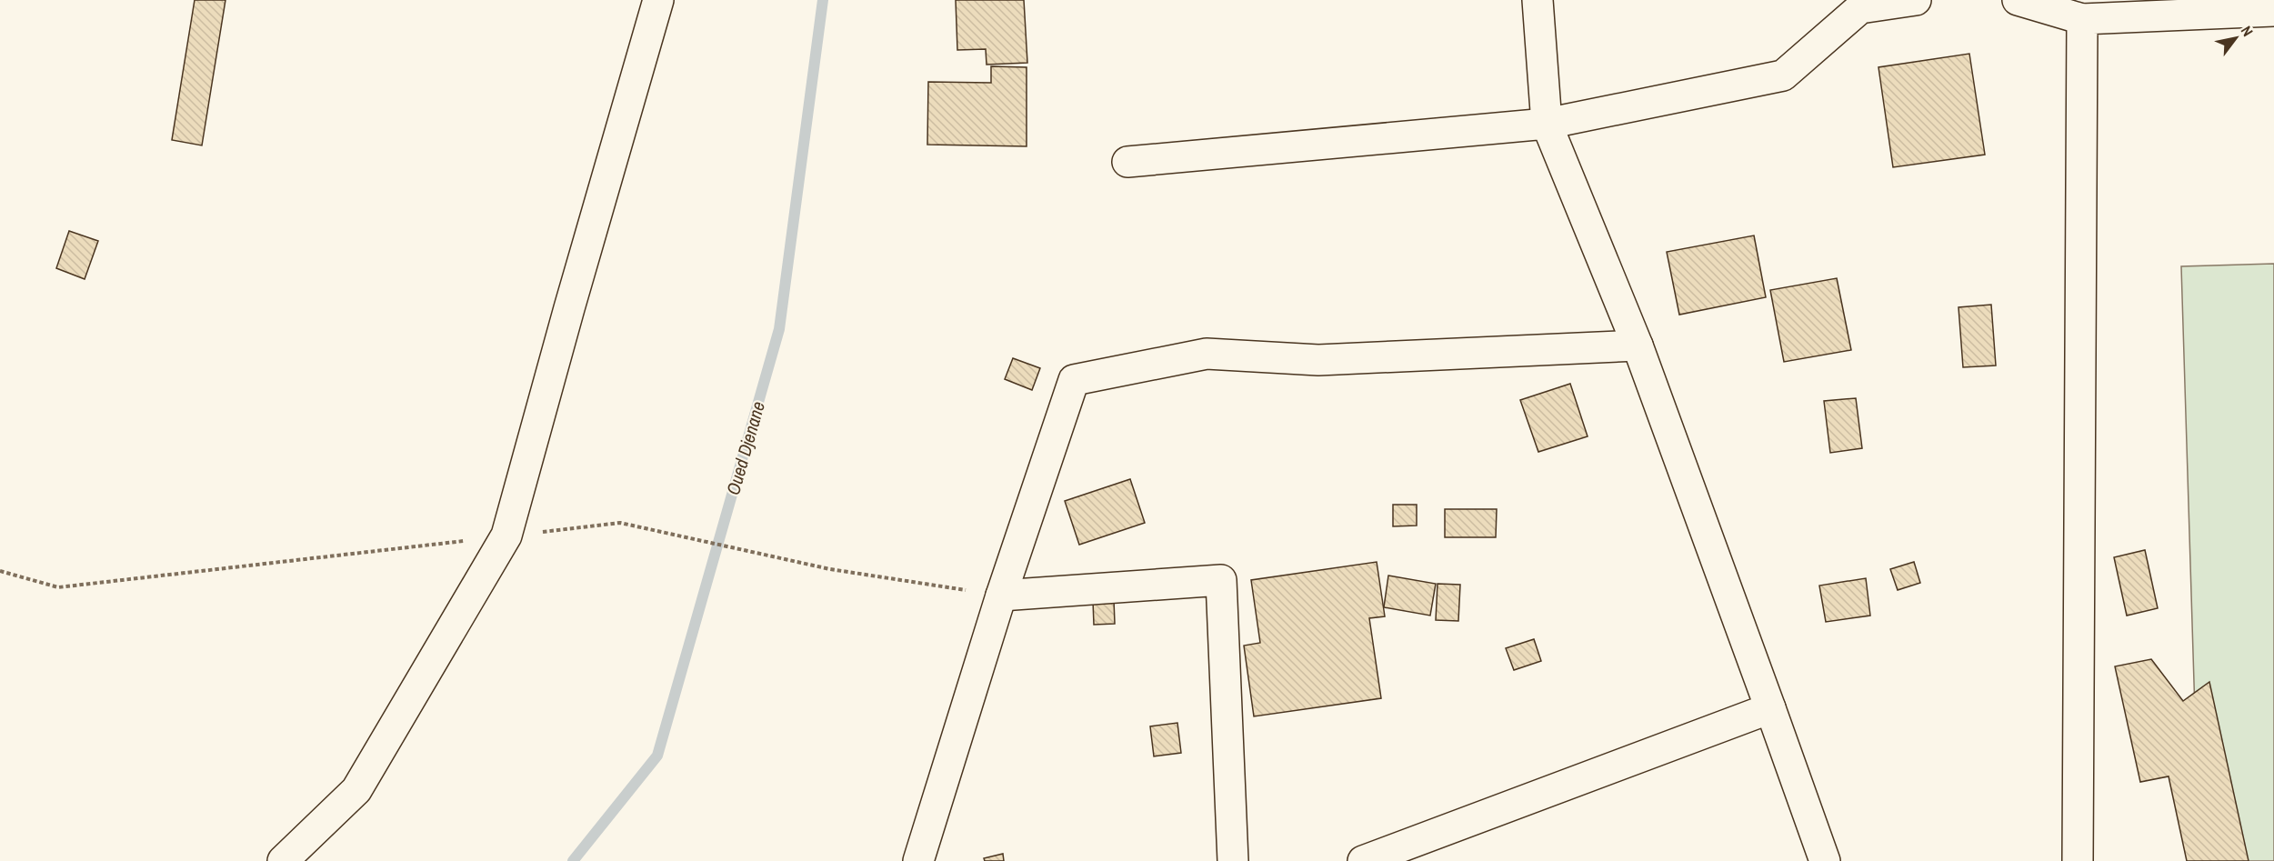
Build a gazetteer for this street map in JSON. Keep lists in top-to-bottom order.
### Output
{
  "water": ["Oued Djenane"],
  "north": "top right"
}
